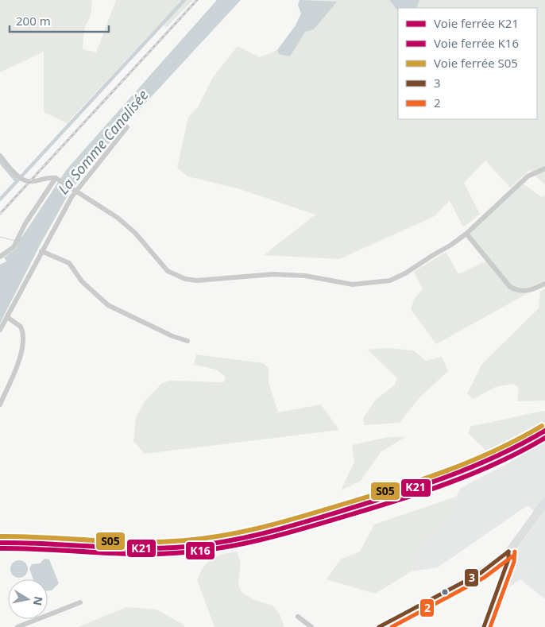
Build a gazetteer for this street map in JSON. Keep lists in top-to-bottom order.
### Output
{
  "water": ["La Somme Canalisée"],
  "lines": [
    "rail line S05",
    "rail line K21",
    "rail line K16",
    "transit line 3",
    "transit line 2"
  ],
  "legend": [
    "Voie ferrée K21",
    "Voie ferrée K16",
    "Voie ferrée S05",
    "3",
    "2"
  ],
  "scale_bar": "200 m",
  "north": "right"
}
